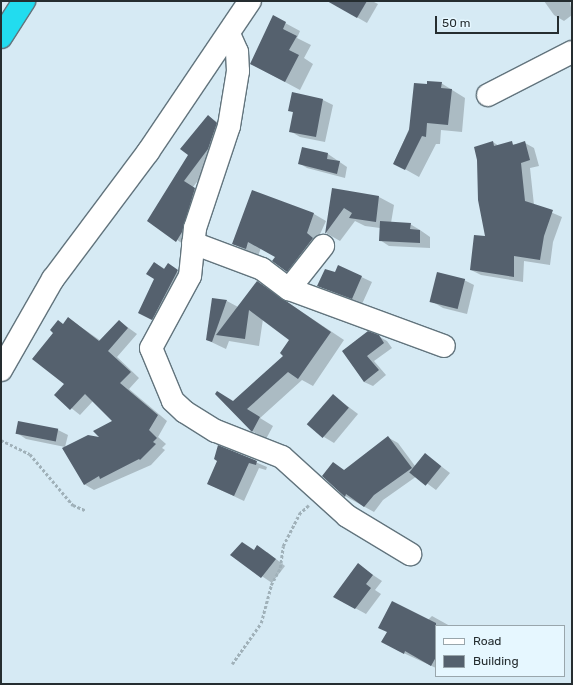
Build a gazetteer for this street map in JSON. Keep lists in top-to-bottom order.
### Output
{
  "legend": ["Road", "Building"],
  "scale_bar": "50 m"
}
